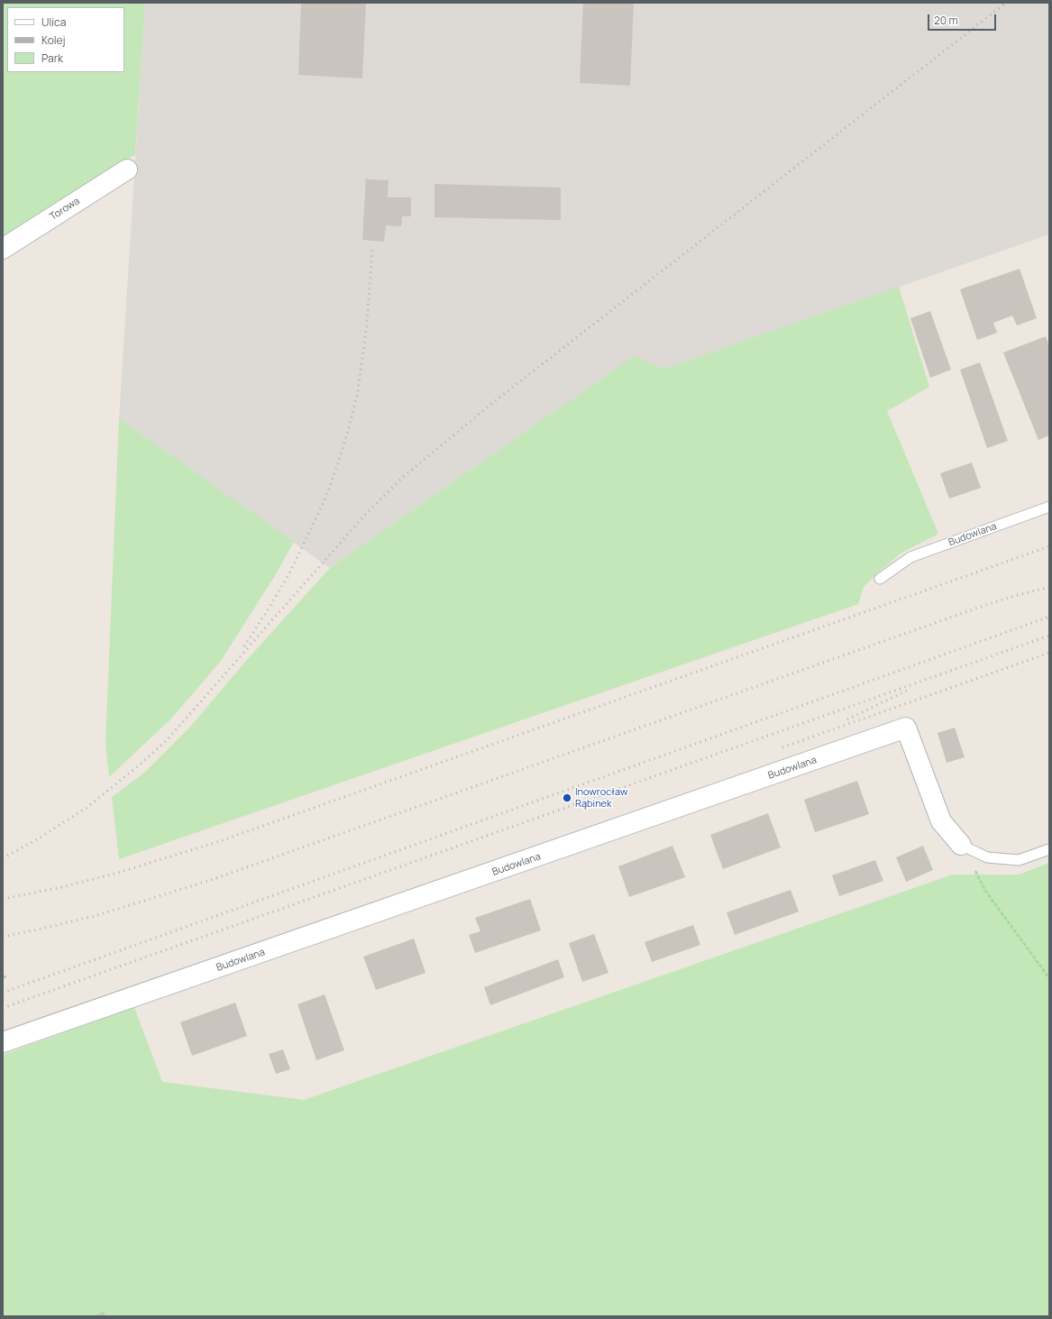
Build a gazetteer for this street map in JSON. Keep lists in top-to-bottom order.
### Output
{
  "streets": {
    "street": ["Torowa", "Budowlana"]
  },
  "places": ["Inowrocław Rąbinek"],
  "legend": ["Ulica", "Kolej", "Park"],
  "scale_bar": "20 m"
}
